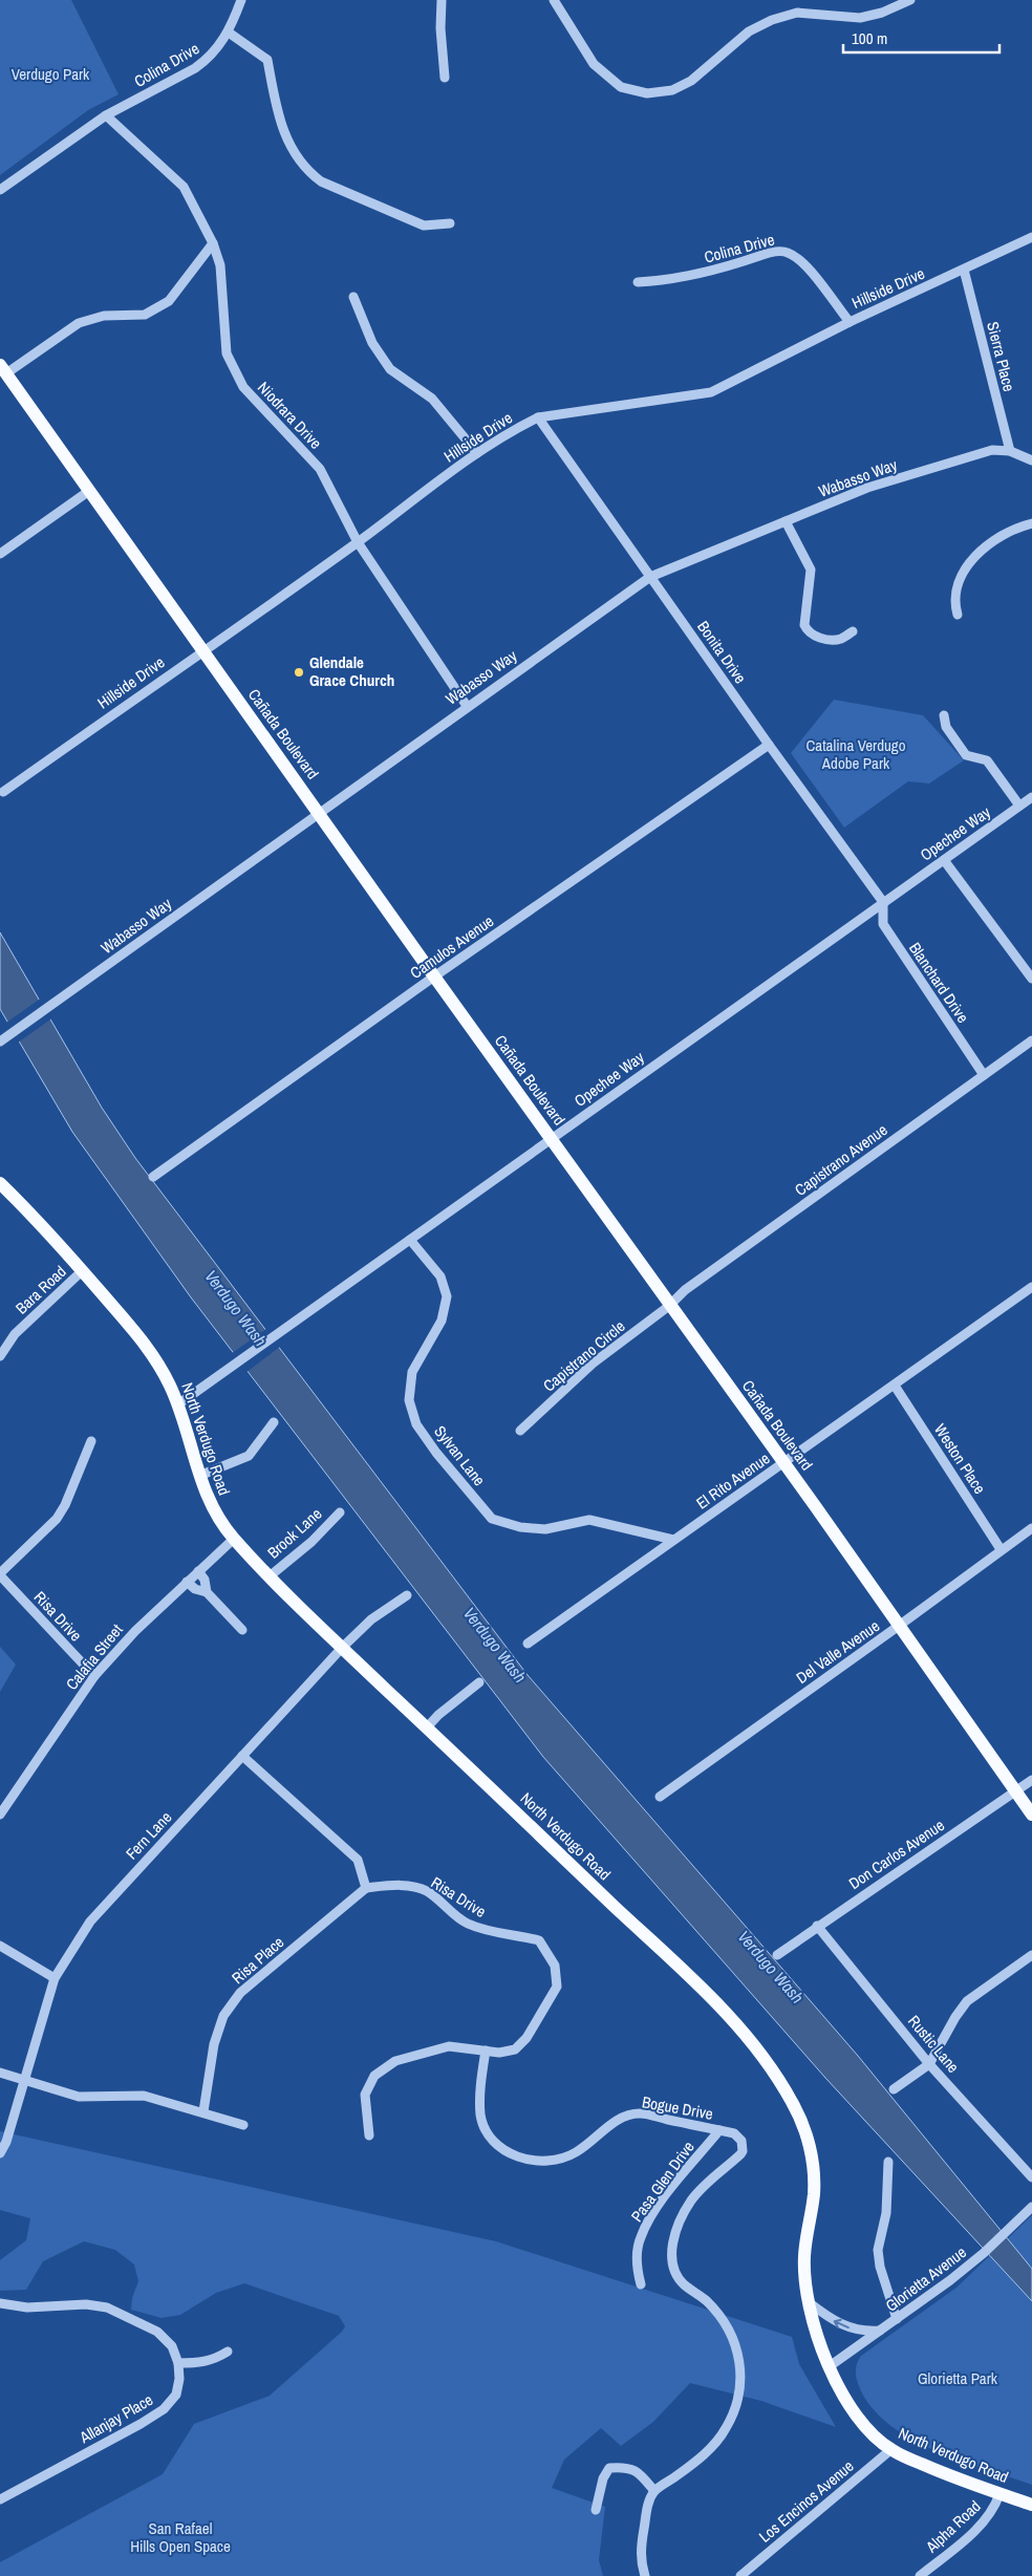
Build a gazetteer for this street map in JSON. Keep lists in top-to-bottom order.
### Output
{
  "streets": {
    "main road": ["Cañada Boulevard", "North Verdugo Road"],
    "street": [
      "Colina Drive",
      "Hillside Drive",
      "Sierra Place",
      "Niodrara Drive",
      "Wabasso Way",
      "Bonita Drive",
      "Opechee Way",
      "Camulos Avenue",
      "Blanchard Drive",
      "Capistrano Avenue",
      "Bara Road",
      "Capistrano Circle",
      "Sylvan Lane",
      "Weston Place",
      "El Rito Avenue",
      "Brook Lane",
      "Risa Drive",
      "Del Valle Avenue",
      "Calafia Street",
      "Fern Lane",
      "Don Carlos Avenue",
      "Risa Place",
      "Rustic Lane",
      "Bogue Drive",
      "Pasa Glen Drive",
      "Glorietta Avenue",
      "Allanjay Place",
      "Los Encinos Avenue",
      "Alpha Road"
    ]
  },
  "crossings": [
    ["Colina Drive", "Hillside Drive"],
    ["Colina Drive", "Niodrara Drive"],
    ["Hillside Drive", "Sierra Place"],
    ["Hillside Drive", "Niodrara Drive"],
    ["Hillside Drive", "Bonita Drive"],
    ["Hillside Drive", "Cañada Boulevard"],
    ["Sierra Place", "Wabasso Way"],
    ["Niodrara Drive", "Wabasso Way"],
    ["Wabasso Way", "Bonita Drive"],
    ["Wabasso Way", "Cañada Boulevard"],
    ["Bonita Drive", "Opechee Way"],
    ["Bonita Drive", "Camulos Avenue"],
    ["Bonita Drive", "Blanchard Drive"],
    ["Cañada Boulevard", "Opechee Way"],
    ["Cañada Boulevard", "Camulos Avenue"],
    ["Cañada Boulevard", "Capistrano Avenue"],
    ["Cañada Boulevard", "Capistrano Circle"],
    ["Cañada Boulevard", "El Rito Avenue"],
    ["Cañada Boulevard", "Del Valle Avenue"],
    ["Cañada Boulevard", "Don Carlos Avenue"],
    ["Opechee Way", "Blanchard Drive"],
    ["Opechee Way", "North Verdugo Road"],
    ["Opechee Way", "Sylvan Lane"],
    ["Blanchard Drive", "Capistrano Avenue"],
    ["Capistrano Avenue", "Capistrano Circle"],
    ["Bara Road", "North Verdugo Road"],
    ["North Verdugo Road", "Brook Lane"],
    ["North Verdugo Road", "Calafia Street"],
    ["North Verdugo Road", "Fern Lane"],
    ["North Verdugo Road", "Glorietta Avenue"],
    ["North Verdugo Road", "Los Encinos Avenue"],
    ["North Verdugo Road", "Alpha Road"],
    ["Sylvan Lane", "El Rito Avenue"],
    ["Weston Place", "El Rito Avenue"],
    ["Weston Place", "Del Valle Avenue"],
    ["Risa Drive", "Calafia Street"],
    ["Risa Drive", "Risa Place"],
    ["Risa Drive", "Bogue Drive"],
    ["Don Carlos Avenue", "Rustic Lane"],
    ["Bogue Drive", "Pasa Glen Drive"]
  ],
  "water": ["Verdugo Wash"],
  "parks": [
    "Verdugo Park",
    "Catalina Verdugo Adobe Park",
    "Glorietta Park",
    "San Rafael Hills Open Space"
  ],
  "places": ["Glendale Grace Church"],
  "scale_bar": "100 m"
}
